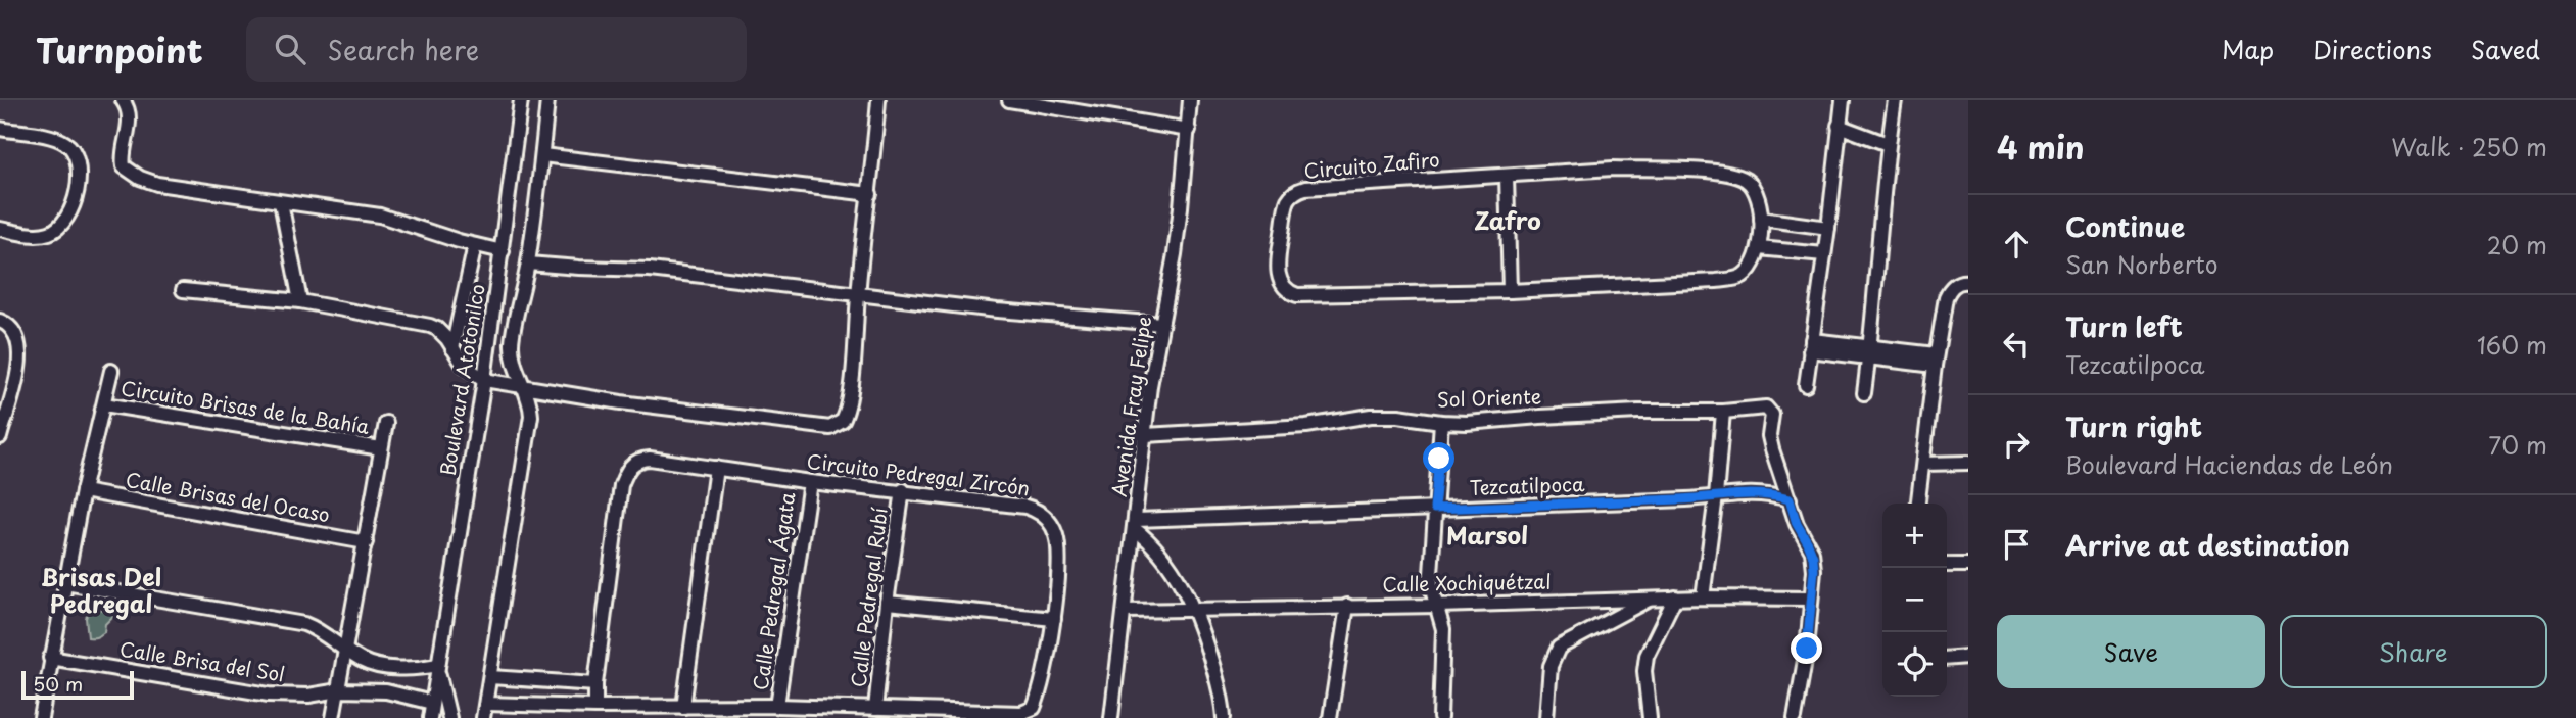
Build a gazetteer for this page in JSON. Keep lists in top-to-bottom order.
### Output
{
  "streets": {
    "street": [
      "Circuito Zafiro",
      "Boulevard Atotonilco",
      "Sol Oriente",
      "Avenida Fray Felipe",
      "Circuito Brisas de la Bahía",
      "Circuito Pedregal Zircón",
      "Tezcatilpoca",
      "Calle Brisas del Ocaso",
      "Calle Xochiquétzal",
      "Calle Pedregal Ágata",
      "Calle Pedregal Rubí",
      "Calle Brisa del Sol"
    ]
  },
  "crossings": [
    ["Boulevard Atotonilco", "Calle Brisa del Sol"],
    ["Sol Oriente", "Avenida Fray Felipe"],
    ["Sol Oriente", "Tezcatilpoca"],
    ["Avenida Fray Felipe", "Tezcatilpoca"],
    ["Avenida Fray Felipe", "Calle Xochiquétzal"],
    ["Circuito Brisas de la Bahía", "Calle Brisas del Ocaso"],
    ["Circuito Brisas de la Bahía", "Calle Brisa del Sol"],
    ["Circuito Pedregal Zircón", "Calle Pedregal Ágata"],
    ["Circuito Pedregal Zircón", "Calle Pedregal Rubí"]
  ],
  "districts": ["Zafro", "Marsol", "Brisas Del Pedregal"],
  "scale_bar": "50 m",
  "page": {
    "header": "Turnpoint",
    "search": "Search here",
    "nav": ["Map", "Directions", "Saved"],
    "heading": ["4 min", "Walk · 250 m"],
    "list": [
      ["Continue", "San Norberto", "20 m"],
      ["Turn left", "Tezcatilpoca", "160 m"],
      ["Turn right", "Boulevard Haciendas de León", "70 m"],
      "Arrive at destination"
    ],
    "map_buttons": ["+", "−"],
    "buttons": ["Save", "Share"],
    "scale": "50 m"
  }
}
